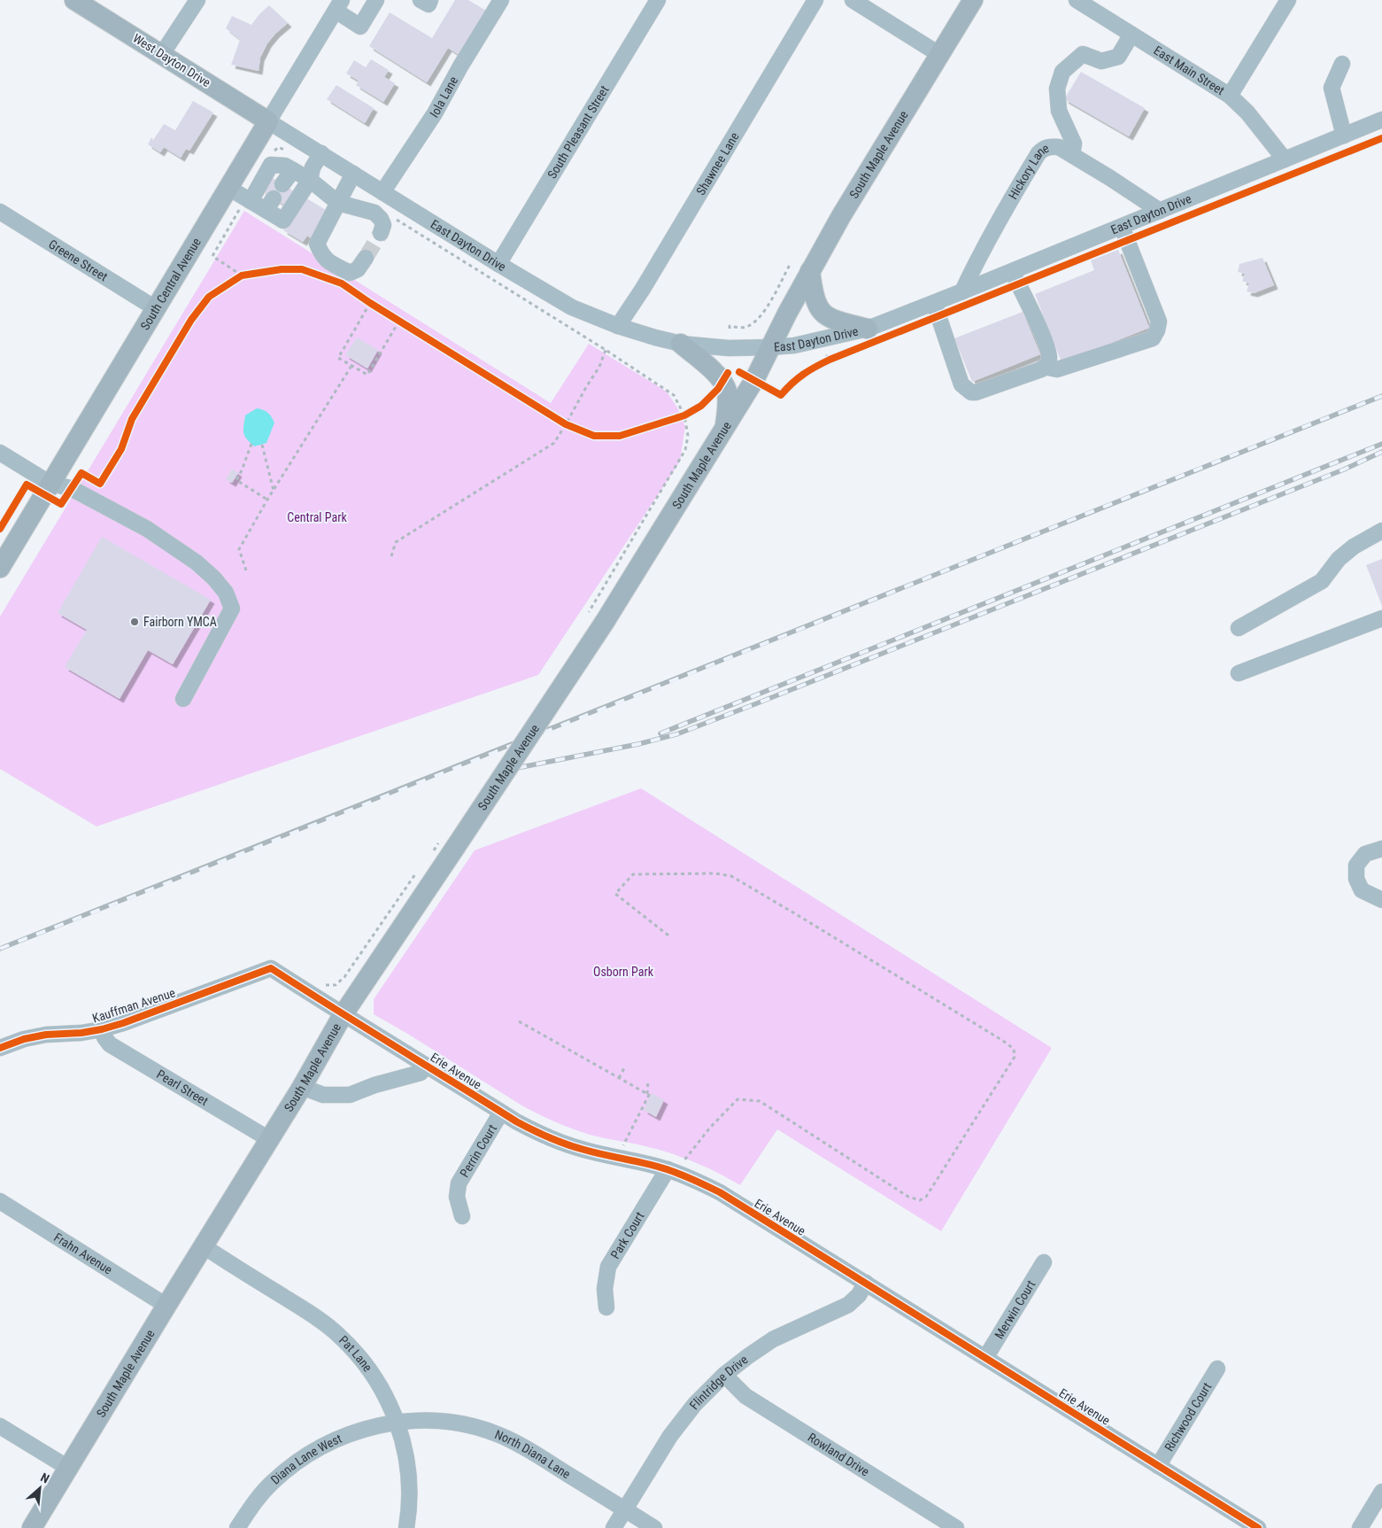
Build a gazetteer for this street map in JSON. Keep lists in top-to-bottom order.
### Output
{
  "streets": {
    "main road": ["West Dayton Drive", "South Maple Avenue", "South Central Avenue"],
    "street": [
      "East Main Street",
      "Iola Lane",
      "South Pleasant Street",
      "Shawnee Lane",
      "Hickory Lane",
      "East Dayton Drive",
      "Greene Street",
      "Kauffman Avenue",
      "Erie Avenue",
      "Pearl Street",
      "Perrin Court",
      "Park Court",
      "Frahn Avenue",
      "Merwin Court",
      "Pat Lane",
      "Flintridge Drive",
      "Richwood Court",
      "Rowland Drive",
      "North Diana Lane",
      "Diana Lane West"
    ]
  },
  "crossings": [
    ["West Dayton Drive", "East Dayton Drive"],
    ["West Dayton Drive", "South Central Avenue"],
    ["East Main Street", "East Dayton Drive"],
    ["Iola Lane", "East Dayton Drive"],
    ["South Pleasant Street", "East Dayton Drive"],
    ["South Maple Avenue", "East Dayton Drive"],
    ["South Maple Avenue", "Erie Avenue"],
    ["South Maple Avenue", "Pearl Street"],
    ["South Maple Avenue", "Frahn Avenue"],
    ["South Maple Avenue", "Pat Lane"],
    ["Shawnee Lane", "East Dayton Drive"],
    ["Hickory Lane", "East Dayton Drive"],
    ["East Dayton Drive", "South Central Avenue"],
    ["Greene Street", "South Central Avenue"],
    ["Kauffman Avenue", "Erie Avenue"],
    ["Kauffman Avenue", "Pearl Street"],
    ["Erie Avenue", "Perrin Court"],
    ["Erie Avenue", "Park Court"],
    ["Erie Avenue", "Merwin Court"],
    ["Erie Avenue", "Flintridge Drive"],
    ["Erie Avenue", "Richwood Court"],
    ["Pat Lane", "North Diana Lane"],
    ["Pat Lane", "Diana Lane West"],
    ["Flintridge Drive", "Rowland Drive"],
    ["Flintridge Drive", "North Diana Lane"],
    ["North Diana Lane", "Diana Lane West"]
  ],
  "parks": ["Central Park", "Osborn Park"],
  "places": ["Fairborn YMCA"],
  "north": "top right"
}
